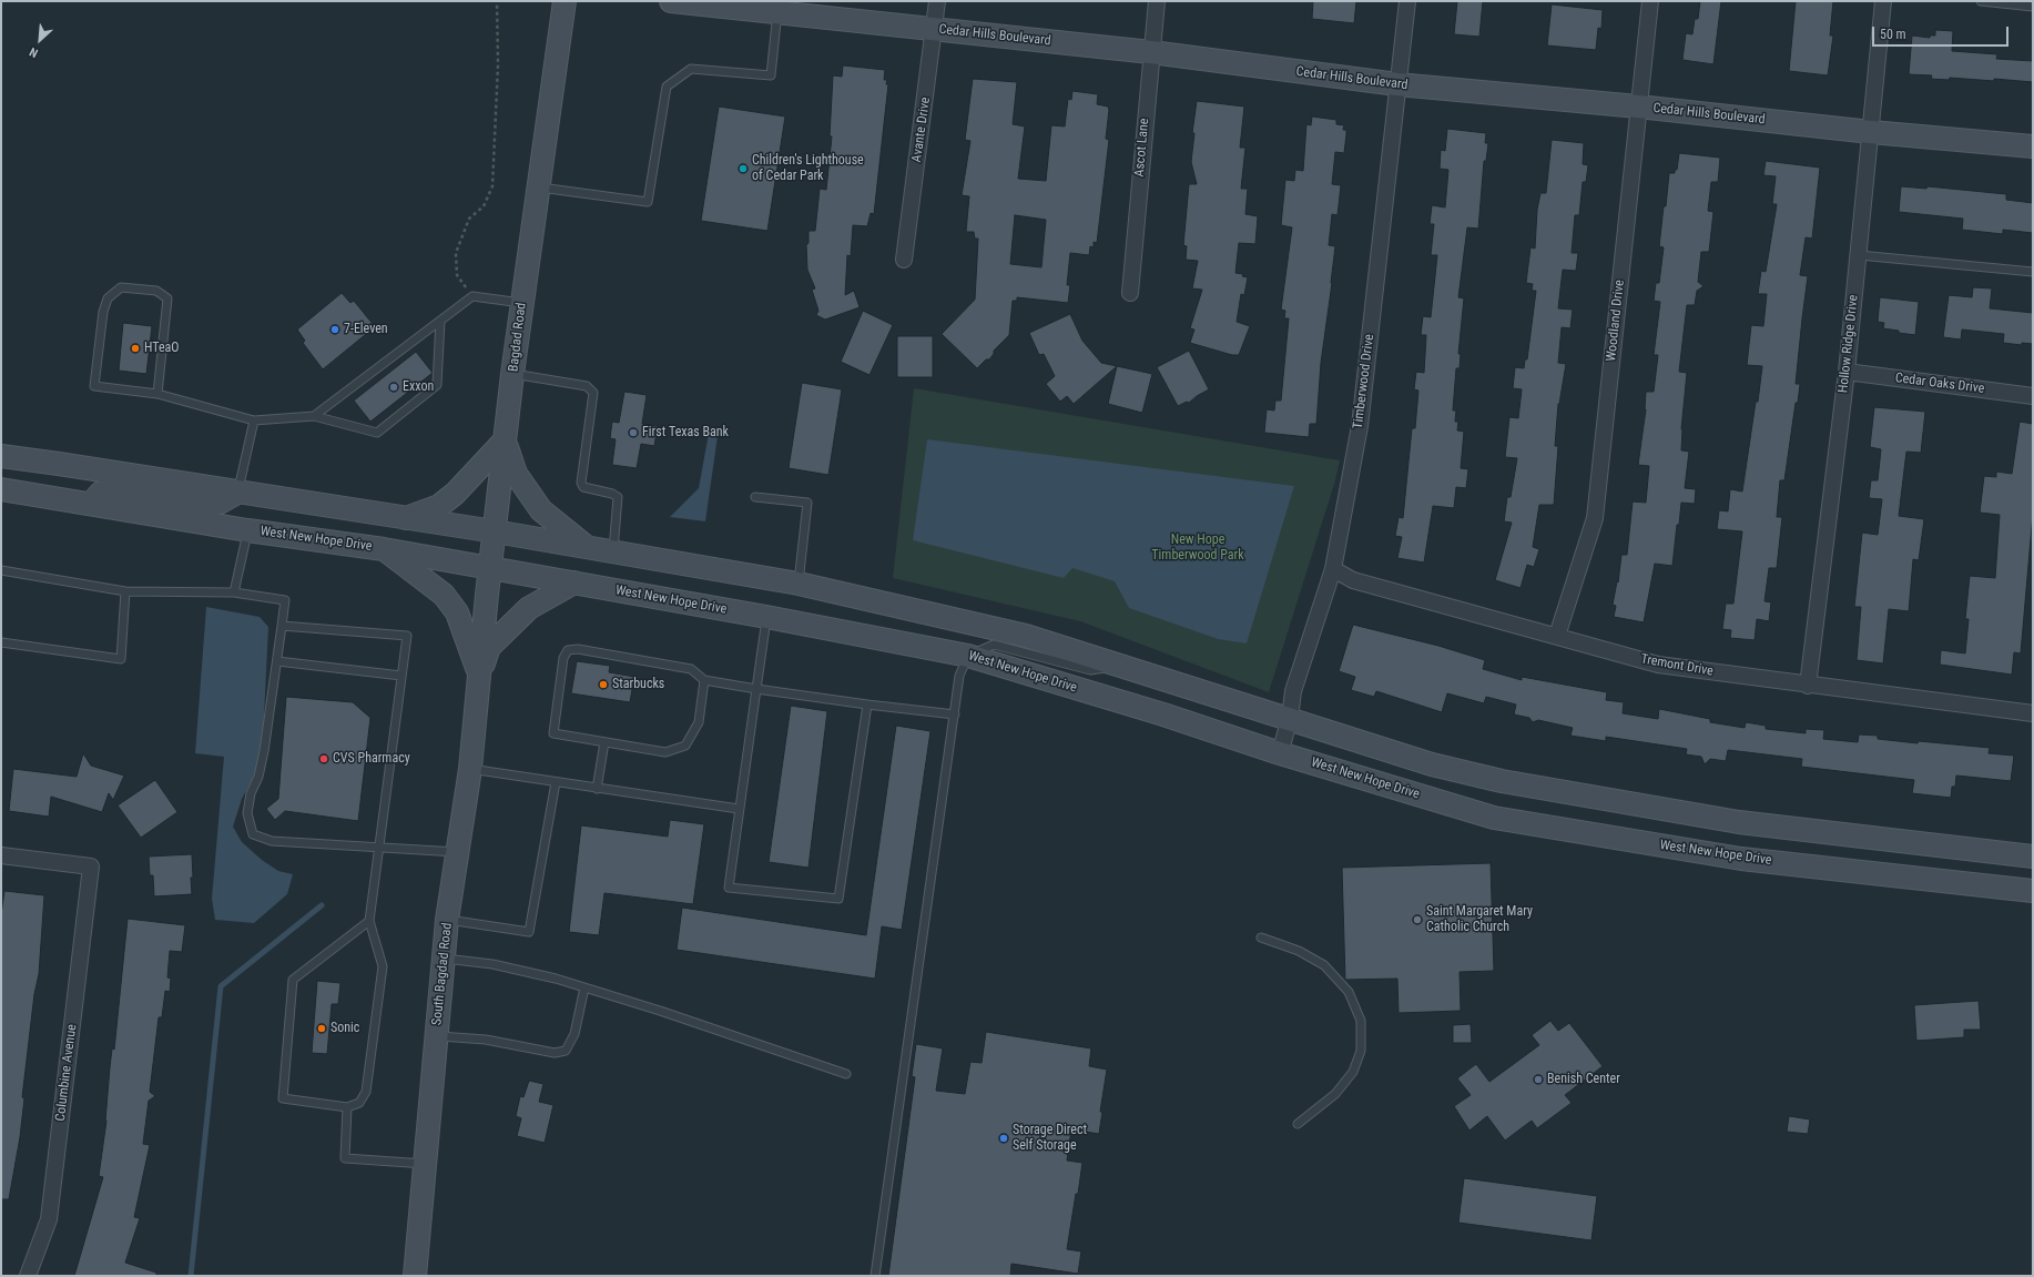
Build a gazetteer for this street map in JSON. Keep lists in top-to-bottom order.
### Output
{
  "streets": {
    "main road": [
      "Cedar Hills Boulevard",
      "Bagdad Road",
      "West New Hope Drive",
      "South Bagdad Road"
    ],
    "street": [
      "Avante Drive",
      "Ascot Lane",
      "Woodland Drive",
      "Hollow Ridge Drive",
      "Timberwood Drive",
      "Cedar Oaks Drive",
      "Tremont Drive",
      "Columbine Avenue"
    ]
  },
  "crossings": [
    ["Cedar Hills Boulevard", "Avante Drive"],
    ["Cedar Hills Boulevard", "Ascot Lane"],
    ["Cedar Hills Boulevard", "Woodland Drive"],
    ["Cedar Hills Boulevard", "Hollow Ridge Drive"],
    ["Cedar Hills Boulevard", "Timberwood Drive"],
    ["Woodland Drive", "Tremont Drive"],
    ["Bagdad Road", "West New Hope Drive"],
    ["Bagdad Road", "South Bagdad Road"],
    ["Hollow Ridge Drive", "Cedar Oaks Drive"],
    ["Hollow Ridge Drive", "Tremont Drive"],
    ["Timberwood Drive", "West New Hope Drive"],
    ["Timberwood Drive", "Tremont Drive"]
  ],
  "parks": ["New Hope Timberwood Park"],
  "places": [
    "Children's Lighthouse of Cedar Park",
    "7-Eleven",
    "HTeaO",
    "Exxon",
    "First Texas Bank",
    "Starbucks",
    "CVS Pharmacy",
    "Saint Margaret Mary Catholic Church",
    "Sonic",
    "Benish Center",
    "Storage Direct Self Storage"
  ],
  "scale_bar": "50 m",
  "north": "bottom left"
}
